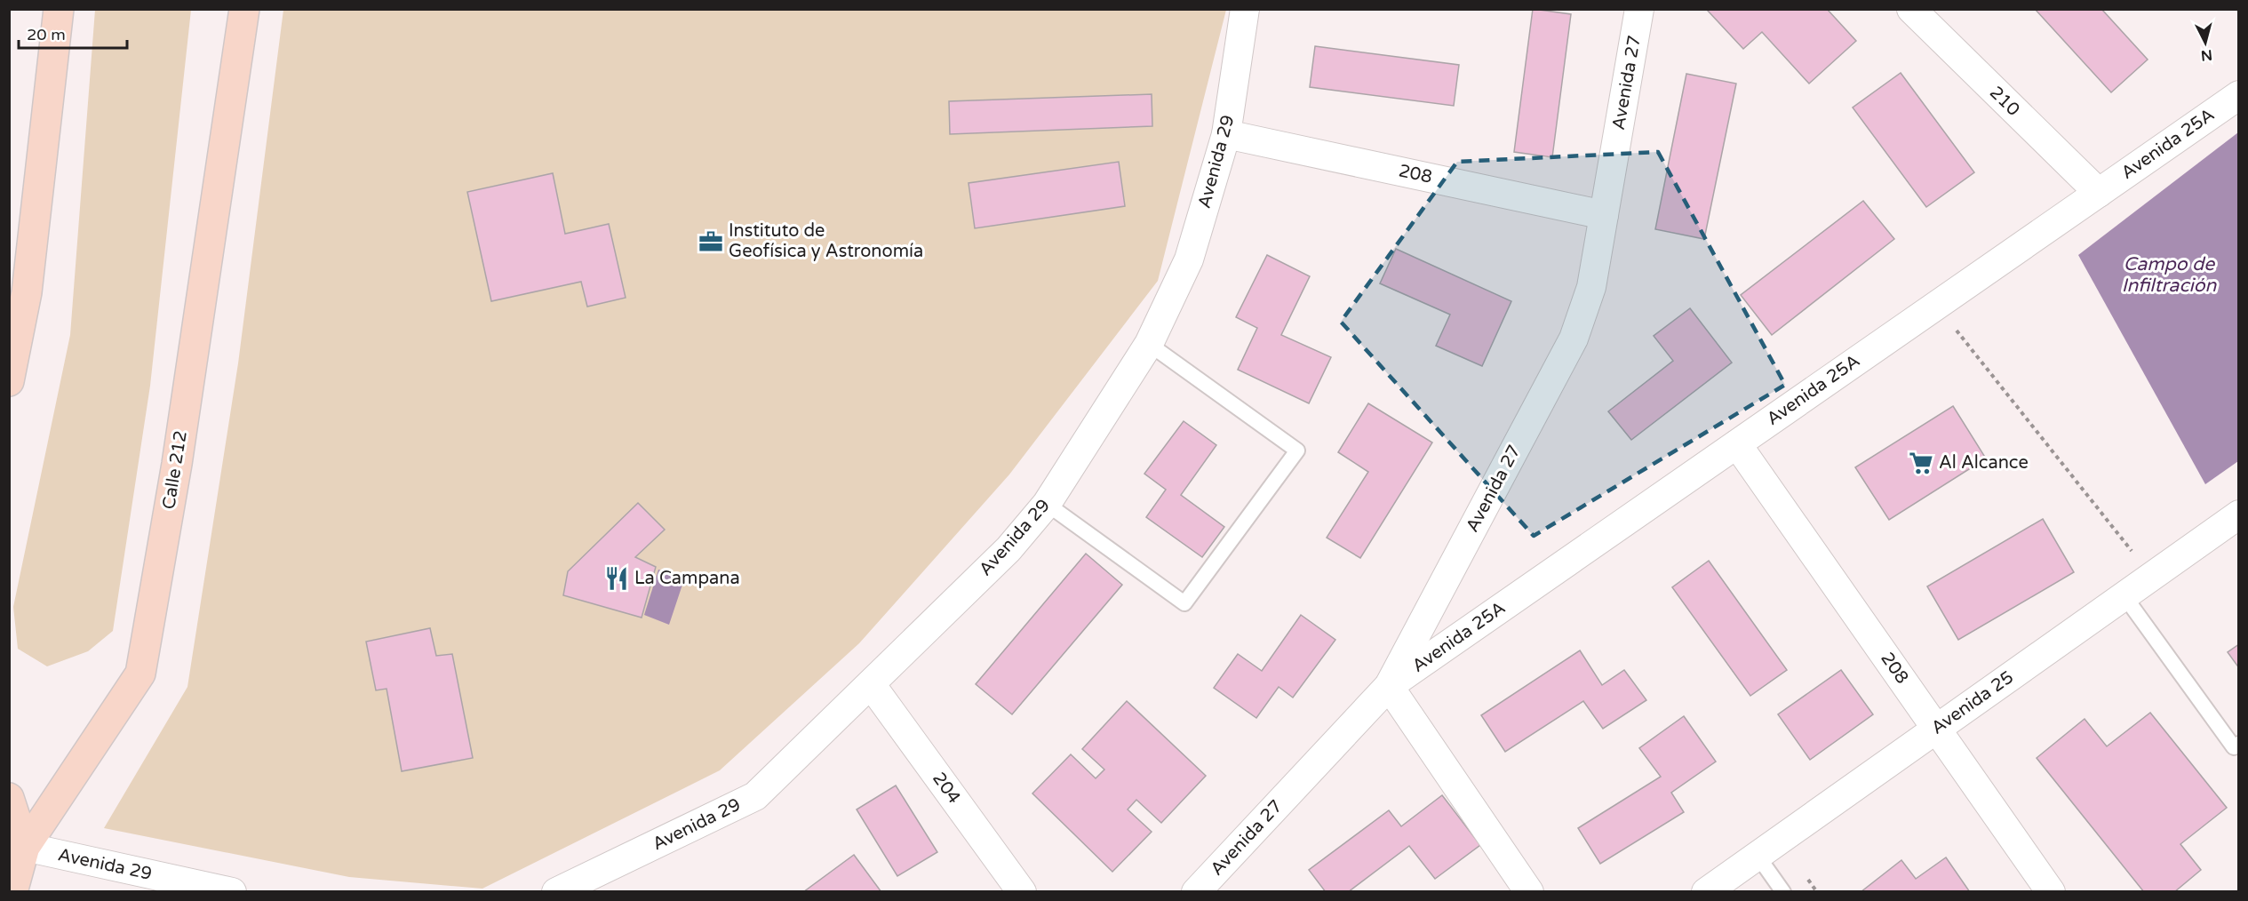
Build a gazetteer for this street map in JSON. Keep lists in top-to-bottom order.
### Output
{
  "streets": {
    "street": [
      "Avenida 27",
      "210",
      "Avenida 25A",
      "Avenida 29",
      "208",
      "Calle 212",
      "Avenida 25",
      "204"
    ]
  },
  "crossings": [
    ["Avenida 27", "Avenida 25A"],
    ["Avenida 27", "208"],
    ["210", "Avenida 25A"],
    ["Avenida 25A", "208"],
    ["Avenida 29", "208"],
    ["Avenida 29", "Calle 212"],
    ["Avenida 29", "204"],
    ["208", "Avenida 25"]
  ],
  "water": ["Campo de Infiltración"],
  "places": {
    "office": ["Instituto de Geofísica y Astronomía"],
    "supermarket": ["Al Alcance"],
    "restaurant": ["La Campana"]
  },
  "scale_bar": "20 m",
  "north": "bottom"
}
